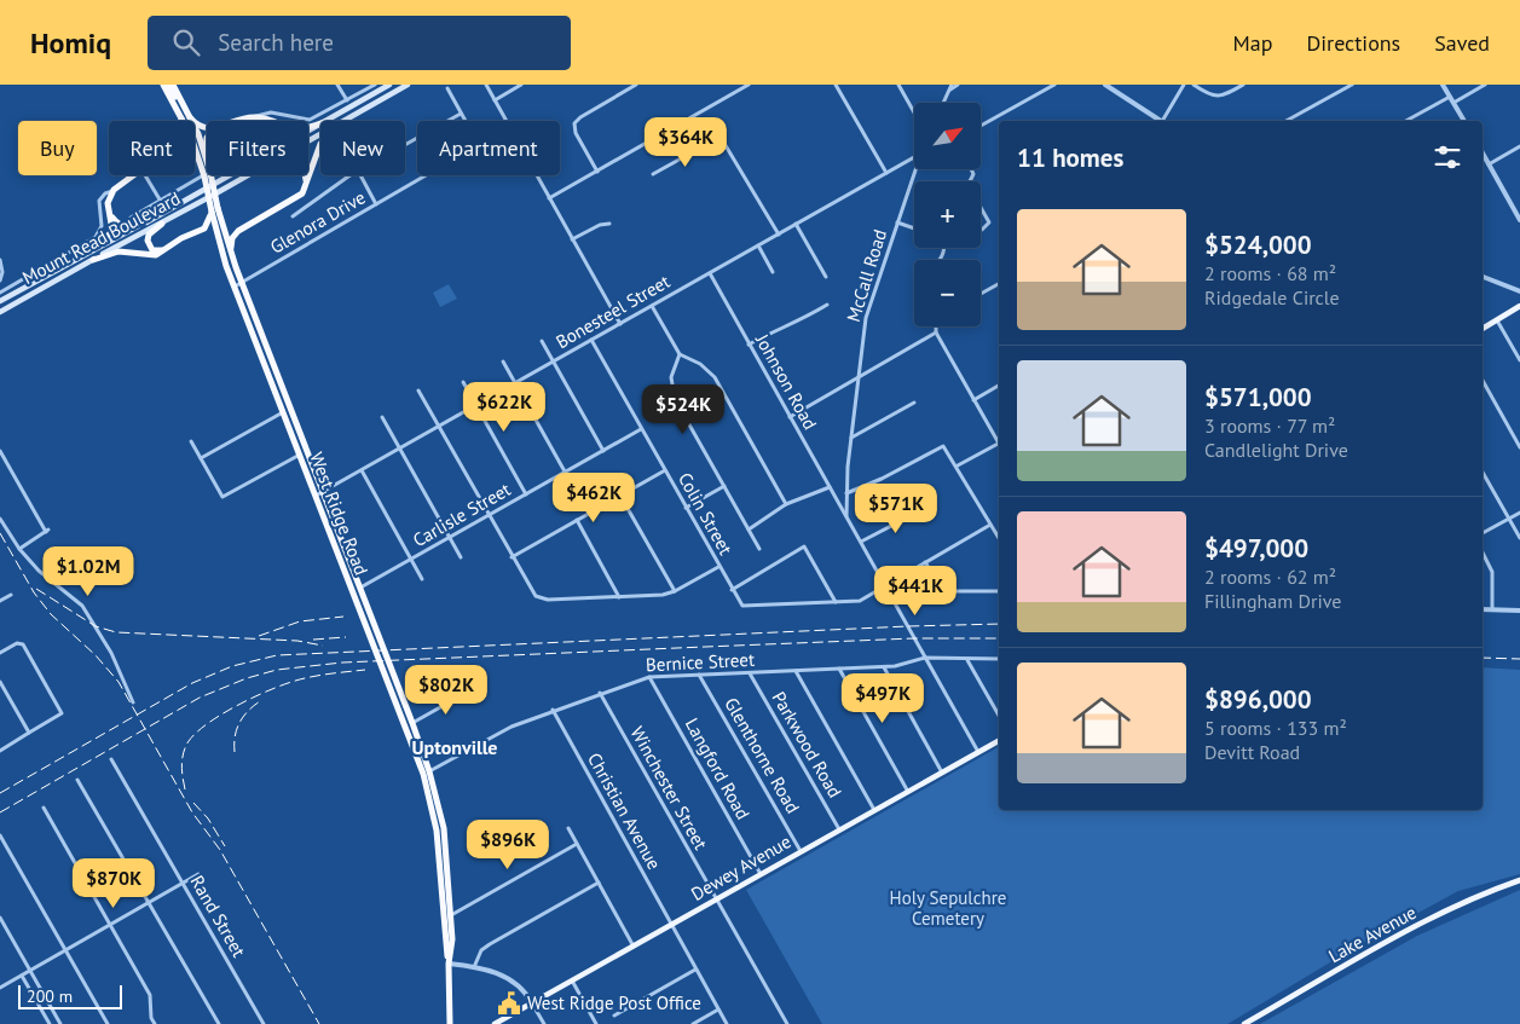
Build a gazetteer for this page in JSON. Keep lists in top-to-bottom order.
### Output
{
  "streets": {
    "highway": ["West Ridge Road"],
    "main road": ["Mount Read Boulevard", "Dewey Avenue", "Lake Avenue"],
    "street": [
      "Glenora Drive",
      "McCall Road",
      "Bonesteel Street",
      "Johnson Road",
      "Colin Street",
      "Carlisle Street",
      "Bernice Street",
      "Parkwood Road",
      "Glenthorne Road",
      "Langford Road",
      "Winchester Street",
      "Christian Avenue",
      "Rand Street"
    ]
  },
  "crossings": [
    ["Glenora Drive", "West Ridge Road"],
    ["Mount Read Boulevard", "West Ridge Road"],
    ["McCall Road", "Johnson Road"],
    ["McCall Road", "Bernice Street"],
    ["McCall Road", "Dewey Avenue"],
    ["Bonesteel Street", "Johnson Road"],
    ["Bonesteel Street", "West Ridge Road"],
    ["Bonesteel Street", "Colin Street"],
    ["West Ridge Road", "Carlisle Street"],
    ["West Ridge Road", "Bernice Street"],
    ["Colin Street", "Carlisle Street"],
    ["Bernice Street", "Parkwood Road"],
    ["Bernice Street", "Glenthorne Road"],
    ["Bernice Street", "Langford Road"],
    ["Bernice Street", "Winchester Street"],
    ["Bernice Street", "Christian Avenue"],
    ["Parkwood Road", "Dewey Avenue"],
    ["Glenthorne Road", "Dewey Avenue"],
    ["Langford Road", "Dewey Avenue"],
    ["Winchester Street", "Dewey Avenue"],
    ["Christian Avenue", "Dewey Avenue"]
  ],
  "districts": ["Uptonville"],
  "parks": ["Holy Sepulchre Cemetery"],
  "places": {
    "public building": ["West Ridge Post Office"]
  },
  "scale_bar": "200 m",
  "north": "top right",
  "page": {
    "header": "Homiq",
    "search": "Search here",
    "nav": ["Map", "Directions", "Saved"],
    "map_buttons": ["+", "−"],
    "price": [
      "$364K",
      "$622K",
      "$524K",
      "$462K",
      "$571K",
      "$1.02M",
      "$441K",
      "$802K",
      "$497K",
      "$896K",
      "$870K"
    ],
    "chip": [
      "Buy",
      "Rent",
      "Filters",
      "New",
      "Apartment"
    ],
    "heading": "11 homes",
    "list": [
      {
        "name": "$524,000",
        "note": "2 rooms · 68 m² · Ridgedale Circle"
      },
      {
        "name": "$571,000",
        "note": "3 rooms · 77 m² · Candlelight Drive"
      },
      {
        "name": "$497,000",
        "note": "2 rooms · 62 m² · Fillingham Drive"
      },
      {
        "name": "$896,000",
        "note": "5 rooms · 133 m² · Devitt Road"
      }
    ],
    "scale": "200 m"
  }
}
